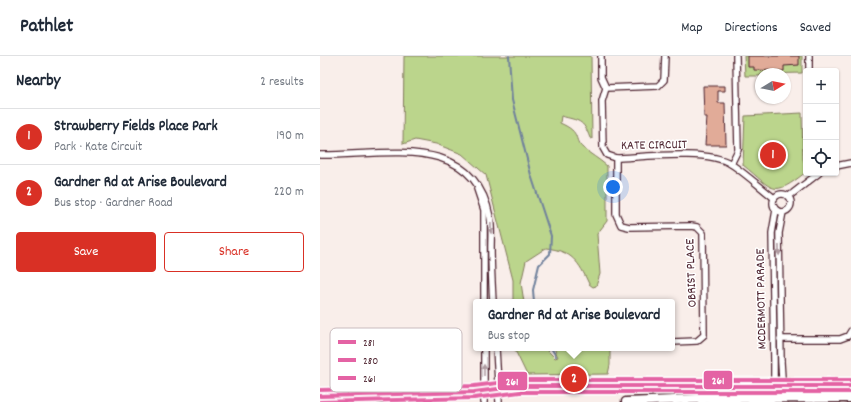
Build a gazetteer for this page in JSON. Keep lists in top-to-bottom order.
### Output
{
  "streets": {
    "street": ["KATE CIRCUIT", "OBRIST PLACE", "MCDERMOTT PARADE"]
  },
  "crossings": [
    ["KATE CIRCUIT", "OBRIST PLACE"],
    ["KATE CIRCUIT", "MCDERMOTT PARADE"]
  ],
  "lines": ["transit line 261", "transit line 281", "transit line 280"],
  "legend": ["281", "280", "261"],
  "north": "right",
  "page": {
    "header": "Pathlet",
    "nav": ["Map", "Directions", "Saved"],
    "heading": ["Nearby", "2 results"],
    "map_buttons": ["+", "−"],
    "list": [
      {
        "mark": "1",
        "name": "Strawberry Fields Place Park",
        "note": "Park · Kate Circuit",
        "value": "190 m"
      },
      {
        "mark": "2",
        "name": "Gardner Rd at Arise Boulevard",
        "note": "Bus stop · Gardner Road",
        "value": "220 m"
      }
    ],
    "pins": ["1", "2"],
    "buttons": ["Save", "Share"],
    "popup": ["Gardner Rd at Arise Boulevard", "Bus stop"]
  }
}
